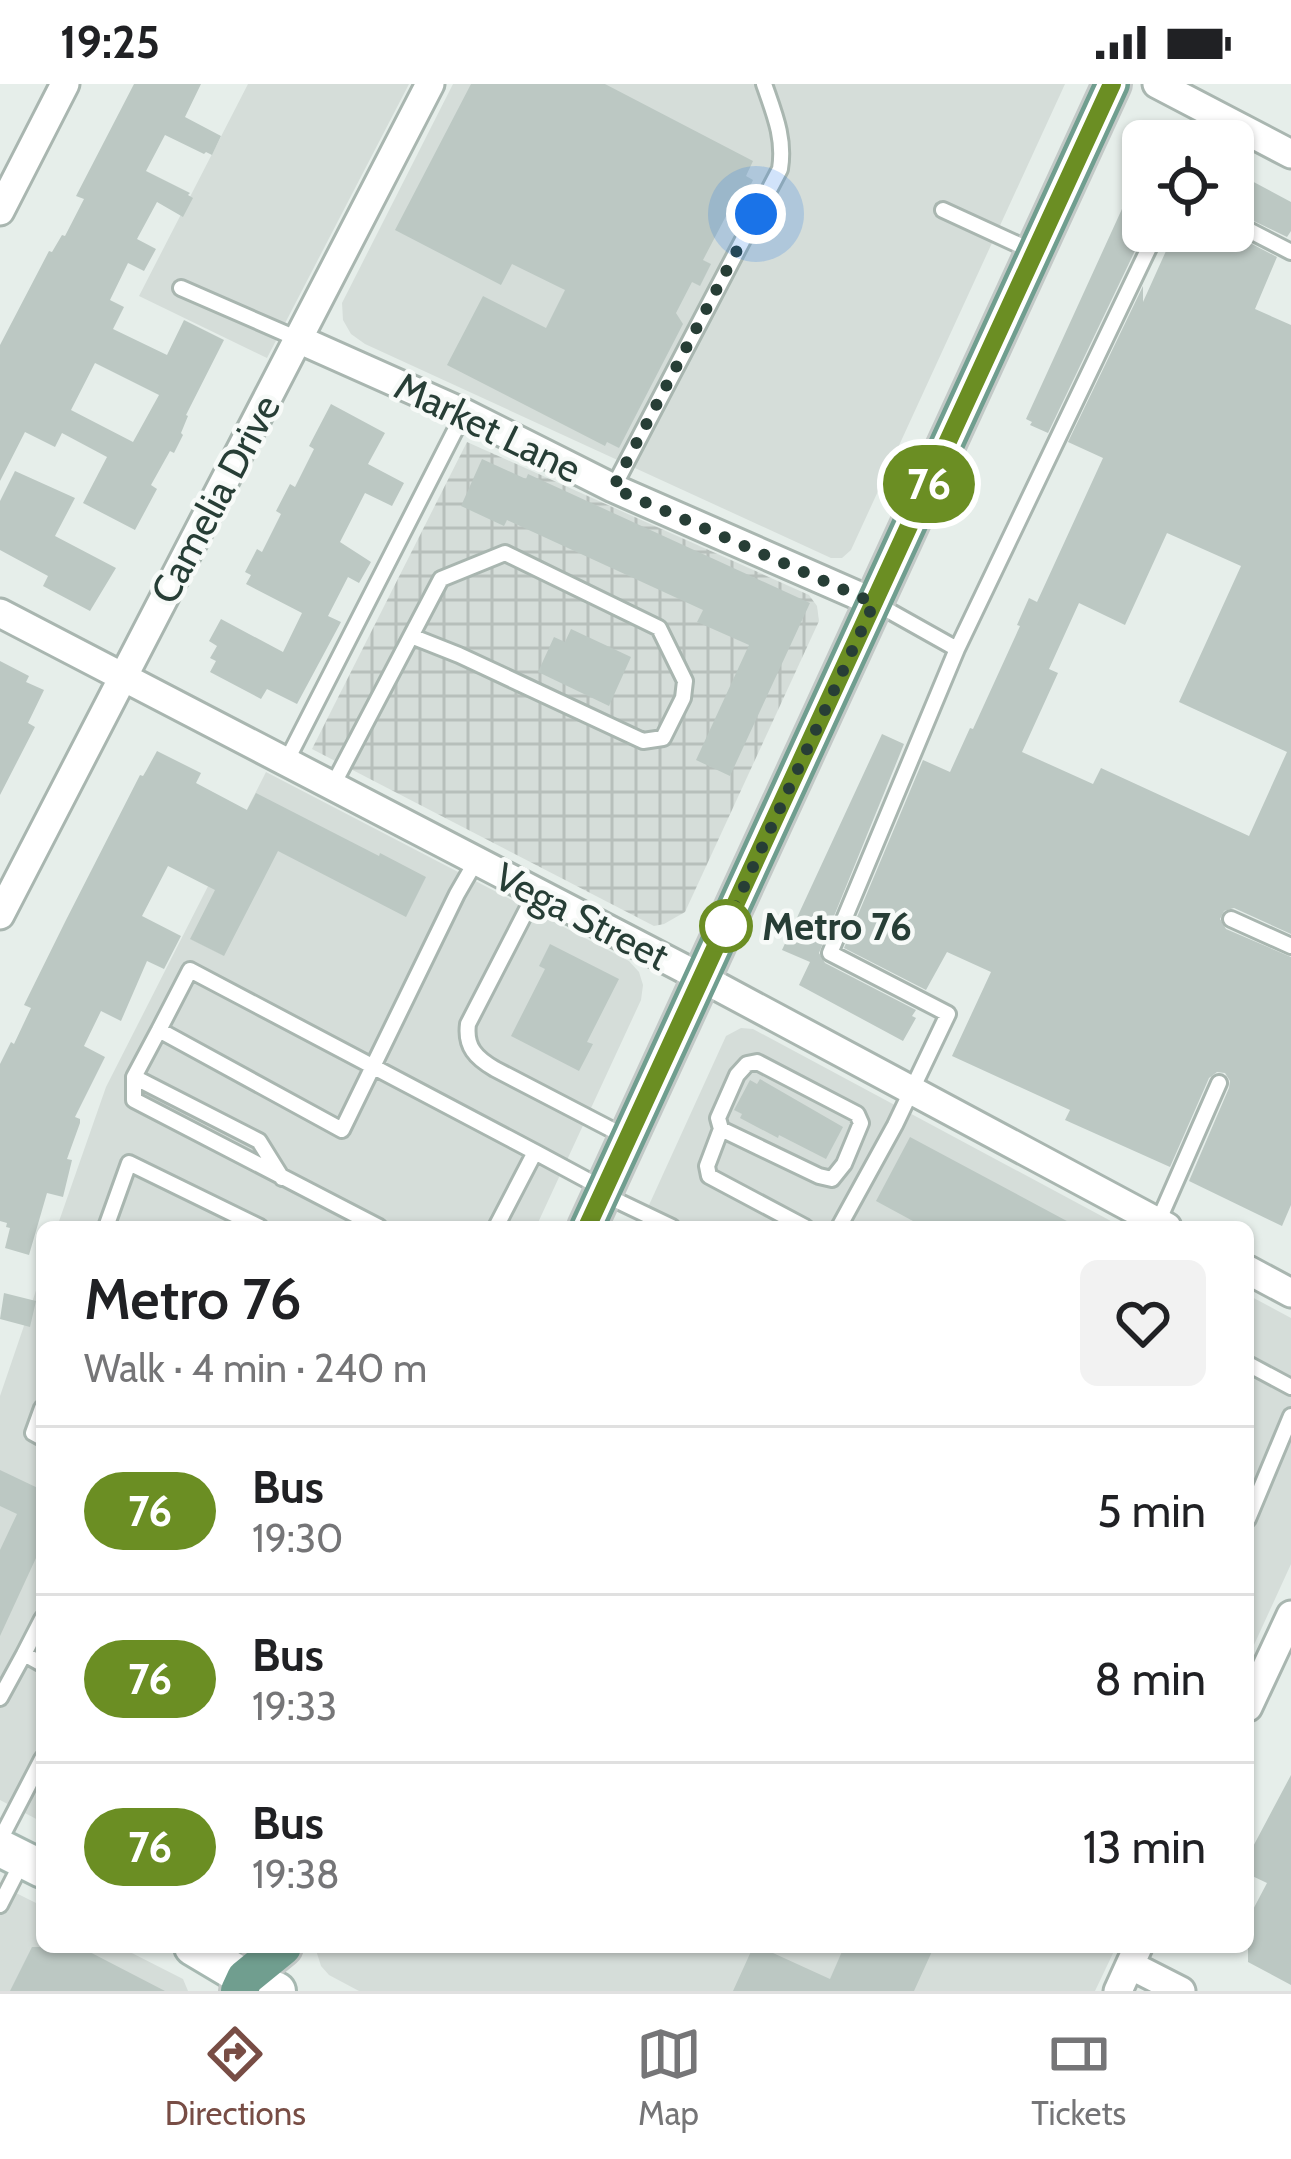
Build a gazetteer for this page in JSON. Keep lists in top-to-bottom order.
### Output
{
  "streets": {
    "street": ["Market Lane", "Camelia Drive", "Vega Street"]
  },
  "crossings": [
    ["Market Lane", "Camelia Drive"],
    ["Camelia Drive", "Vega Street"]
  ],
  "places": ["Metro 76"],
  "lines": ["bus line 76"],
  "page": {
    "status": "19:25",
    "on_map": "76",
    "heading": ["Metro 76", "Walk · 4 min · 240 m"],
    "list": [
      {
        "mark": "76",
        "name": "Bus",
        "note": "19:30",
        "value": "5 min"
      },
      {
        "mark": "76",
        "name": "Bus",
        "note": "19:33",
        "value": "8 min"
      },
      {
        "mark": "76",
        "name": "Bus",
        "note": "19:38",
        "value": "13 min"
      }
    ],
    "tabs": ["Directions", "Map", "Tickets"]
  }
}
